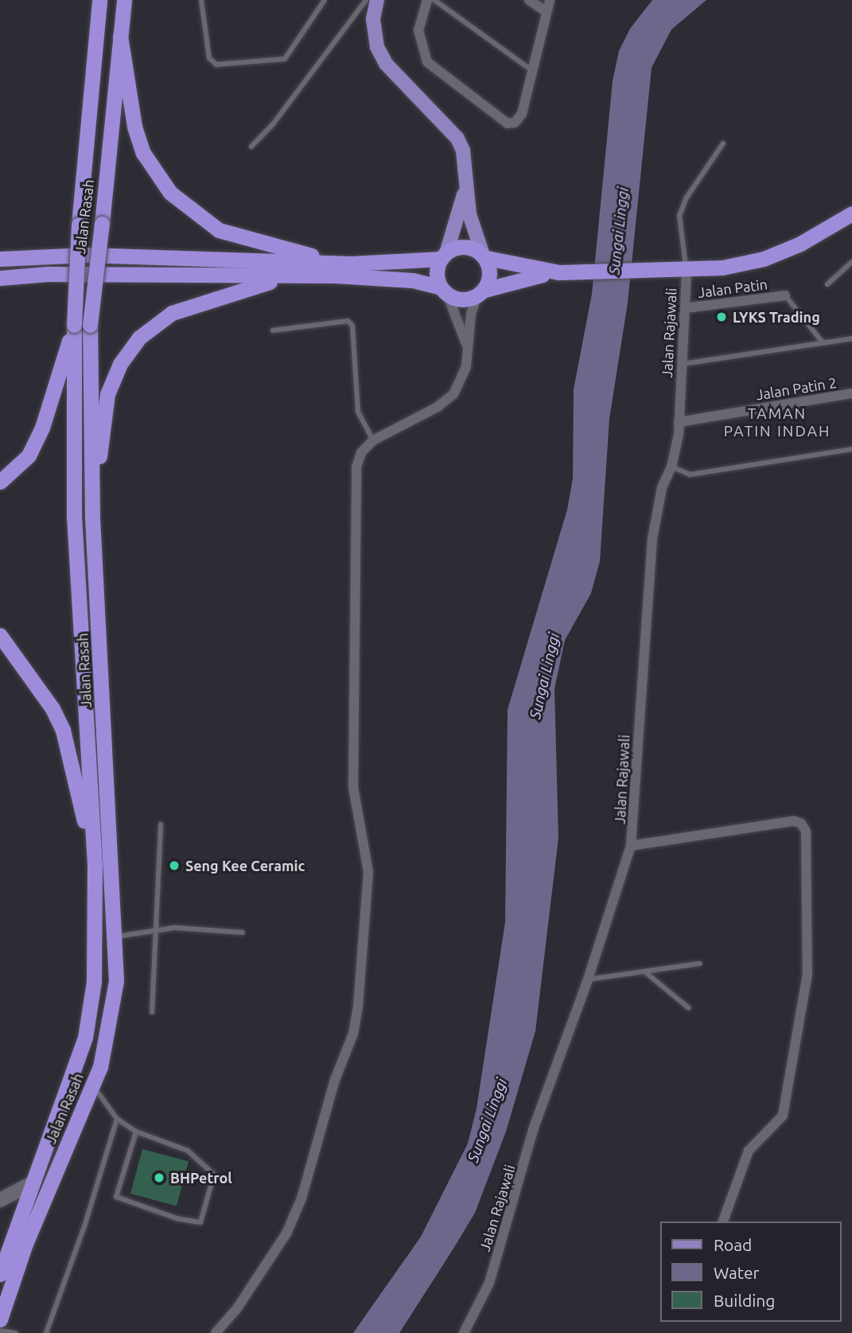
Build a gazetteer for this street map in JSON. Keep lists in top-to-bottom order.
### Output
{
  "streets": {
    "highway": ["Jalan Rasah"],
    "street": ["Jalan Patin", "Jalan Rajawali", "Jalan Patin 2"]
  },
  "crossings": [
    ["Jalan Patin", "Jalan Rajawali"],
    ["Jalan Rajawali", "Jalan Patin 2"]
  ],
  "districts": ["TAMAN PATIN INDAH"],
  "water": ["Sungai Linggi"],
  "places": ["LYKS Trading", "Seng Kee Ceramic", "BHPetrol"],
  "legend": ["Road", "Water", "Building"]
}
